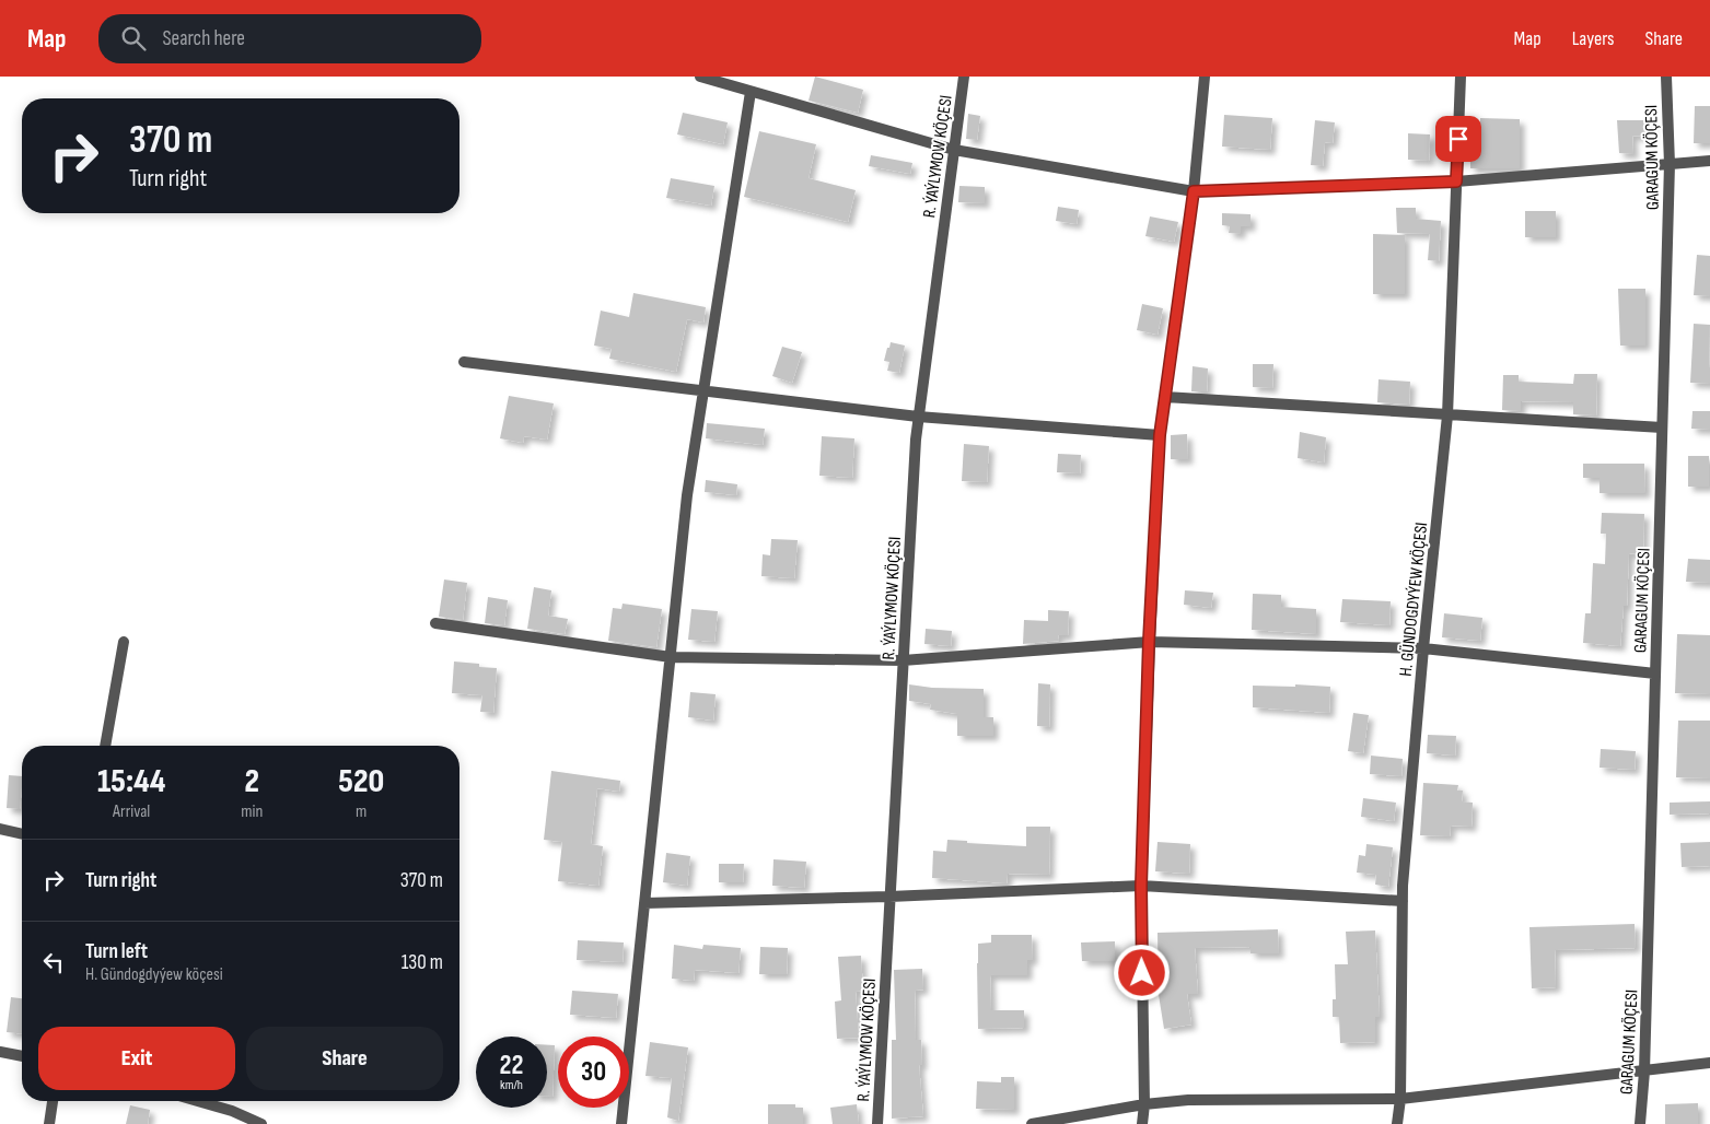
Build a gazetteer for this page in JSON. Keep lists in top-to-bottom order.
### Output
{
  "streets": {
    "street": ["R. ÝAÝLYMOW KÖÇESI", "GARAGUM KÖÇESI", "H. GÜNDOGDYÝEW KÖÇESI"]
  },
  "page": {
    "header": "Map",
    "search": "Search here",
    "nav": ["Map", "Layers", "Share"],
    "turn": ["370 m", "Turn right"],
    "eta": [
      "15:44",
      "Arrival",
      "2",
      "min",
      "520",
      "m"
    ],
    "list": [
      {
        "name": "Turn right",
        "value": "370 m"
      },
      {
        "name": "Turn left",
        "note": "H. Gündogdyýew köçesi",
        "value": "130 m"
      }
    ],
    "buttons": ["Exit", "Share"],
    "speed": "22 km/h",
    "limit": "30"
  }
}
